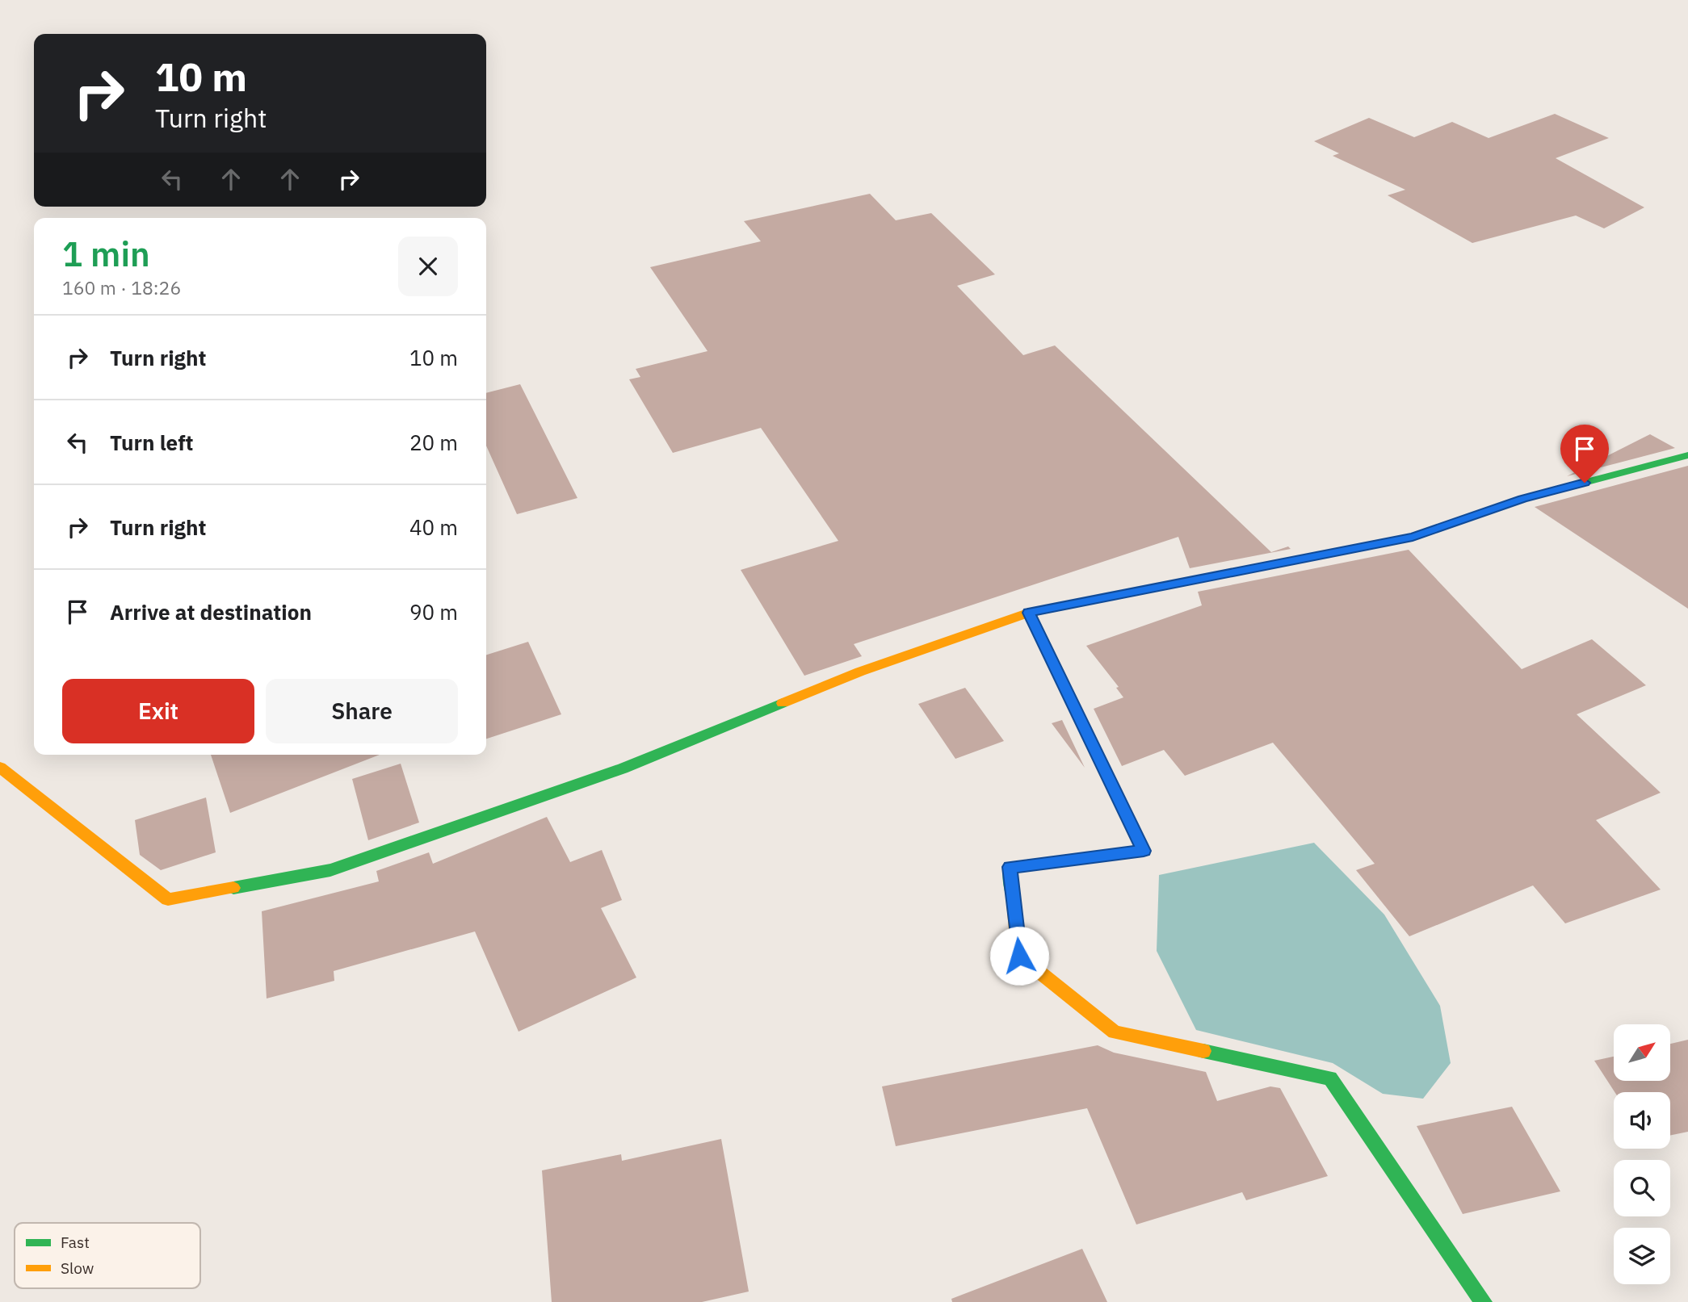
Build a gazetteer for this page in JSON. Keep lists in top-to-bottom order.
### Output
{
  "legend": ["Fast", "Slow"],
  "north": "top right",
  "page": {
    "turn": ["10 m", "Turn right"],
    "heading": ["1 min", "160 m · 18:26"],
    "list": [
      {
        "name": "Turn right",
        "value": "10 m"
      },
      {
        "name": "Turn left",
        "value": "20 m"
      },
      {
        "name": "Turn right",
        "value": "40 m"
      },
      {
        "name": "Arrive at destination",
        "value": "90 m"
      }
    ],
    "buttons": ["Exit", "Share"]
  }
}
